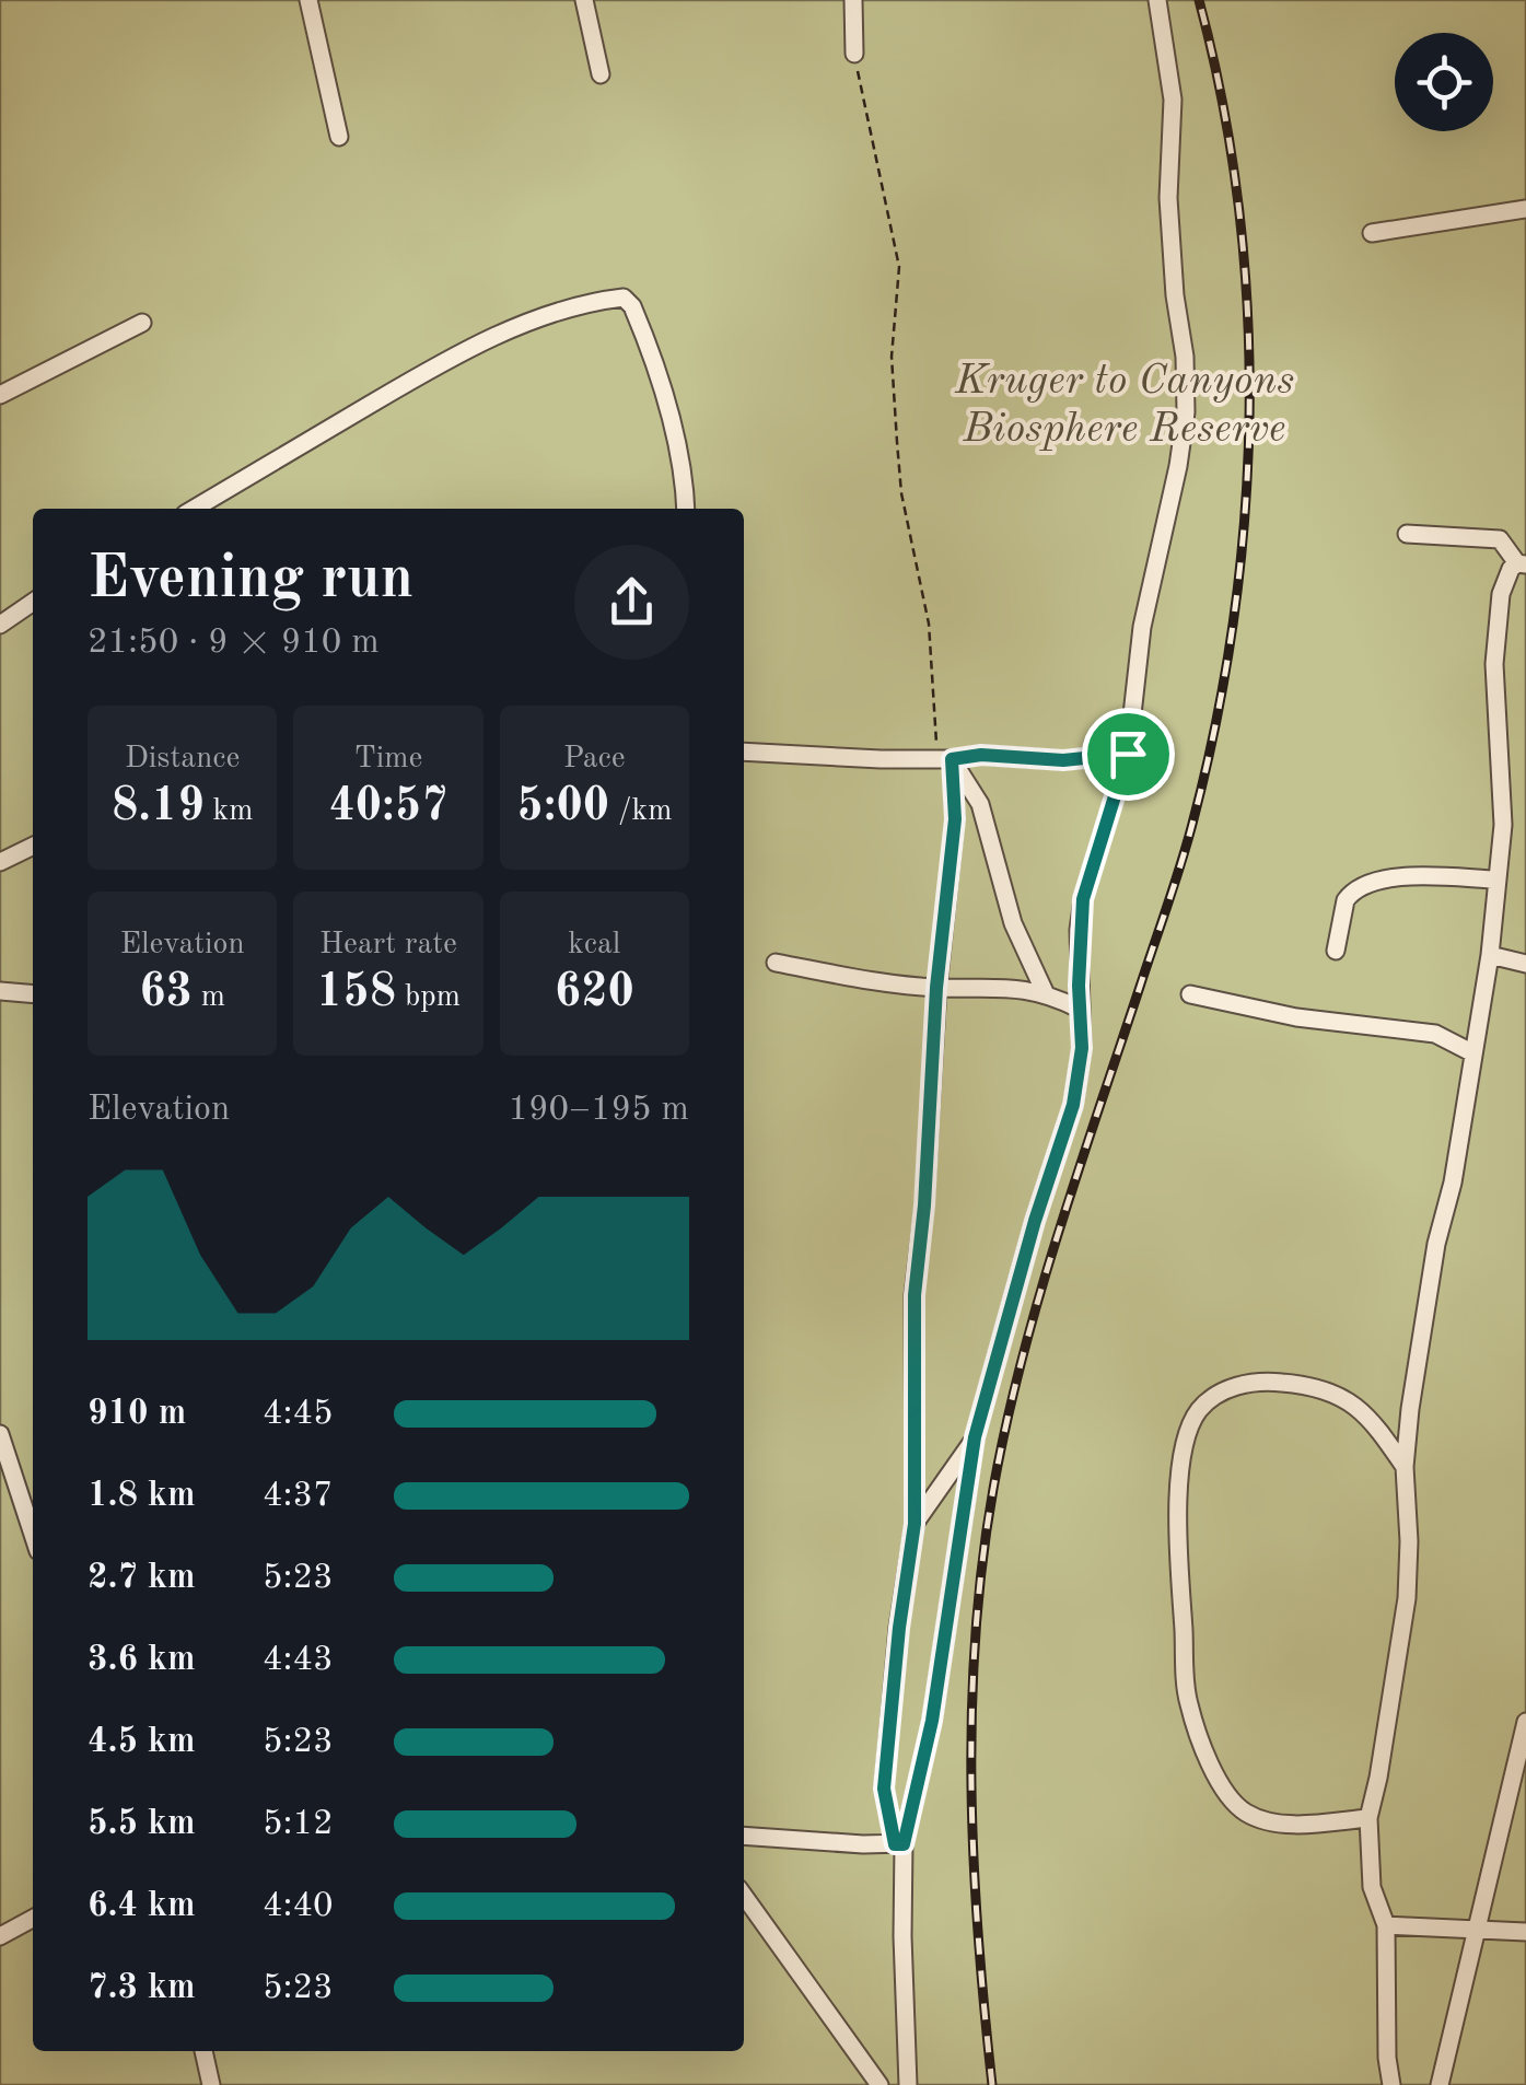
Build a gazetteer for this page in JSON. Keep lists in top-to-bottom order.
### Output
{
  "parks": ["Kruger to Canyons Biosphere Reserve"],
  "page": {
    "heading": ["Evening run", "21:50 · 9 × 910 m"],
    "stats": [
      ["Distance", "8.19 km"],
      ["Time", "40:57"],
      ["Pace", "5:00 /km"],
      ["Elevation", "63 m"],
      ["Heart rate", "158 bpm"],
      ["kcal", "620"]
    ],
    "chart": ["Elevation", "190–195 m"],
    "list": [
      {
        "name": "910 m",
        "note": "4:45"
      },
      {
        "name": "1.8 km",
        "note": "4:37"
      },
      {
        "name": "2.7 km",
        "note": "5:23"
      },
      {
        "name": "3.6 km",
        "note": "4:43"
      },
      {
        "name": "4.5 km",
        "note": "5:23"
      },
      {
        "name": "5.5 km",
        "note": "5:12"
      },
      {
        "name": "6.4 km",
        "note": "4:40"
      },
      {
        "name": "7.3 km",
        "note": "5:23"
      }
    ]
  }
}
